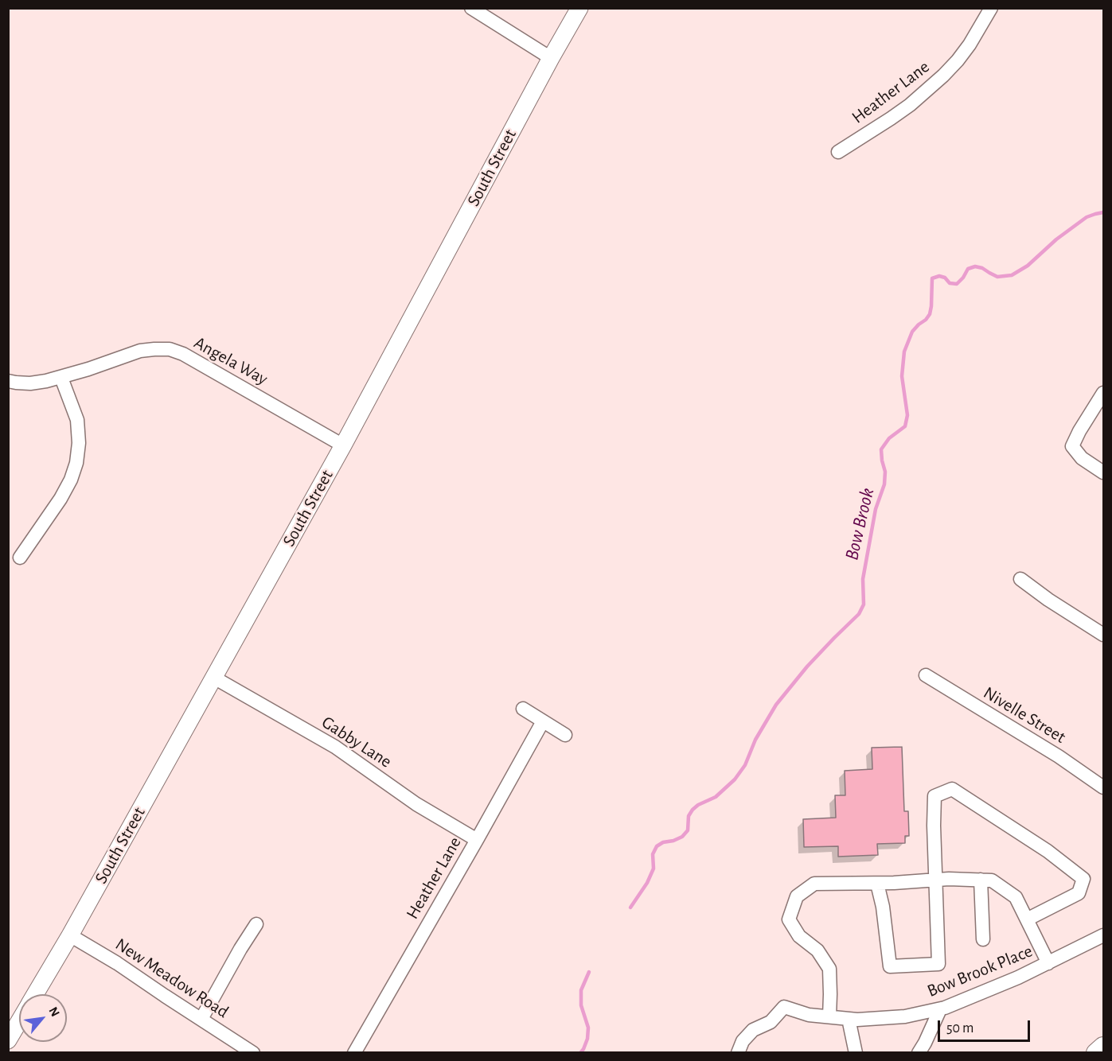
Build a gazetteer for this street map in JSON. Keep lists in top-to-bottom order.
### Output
{
  "streets": {
    "main road": ["South Street"],
    "street": [
      "Heather Lane",
      "Angela Way",
      "Nivelle Street",
      "Gabby Lane",
      "Bow Brook Place",
      "New Meadow Road"
    ]
  },
  "crossings": [
    ["Heather Lane", "Gabby Lane"],
    ["South Street", "Angela Way"],
    ["South Street", "Gabby Lane"],
    ["South Street", "New Meadow Road"]
  ],
  "water": ["Bow Brook"],
  "scale_bar": "50 m",
  "north": "top right"
}
